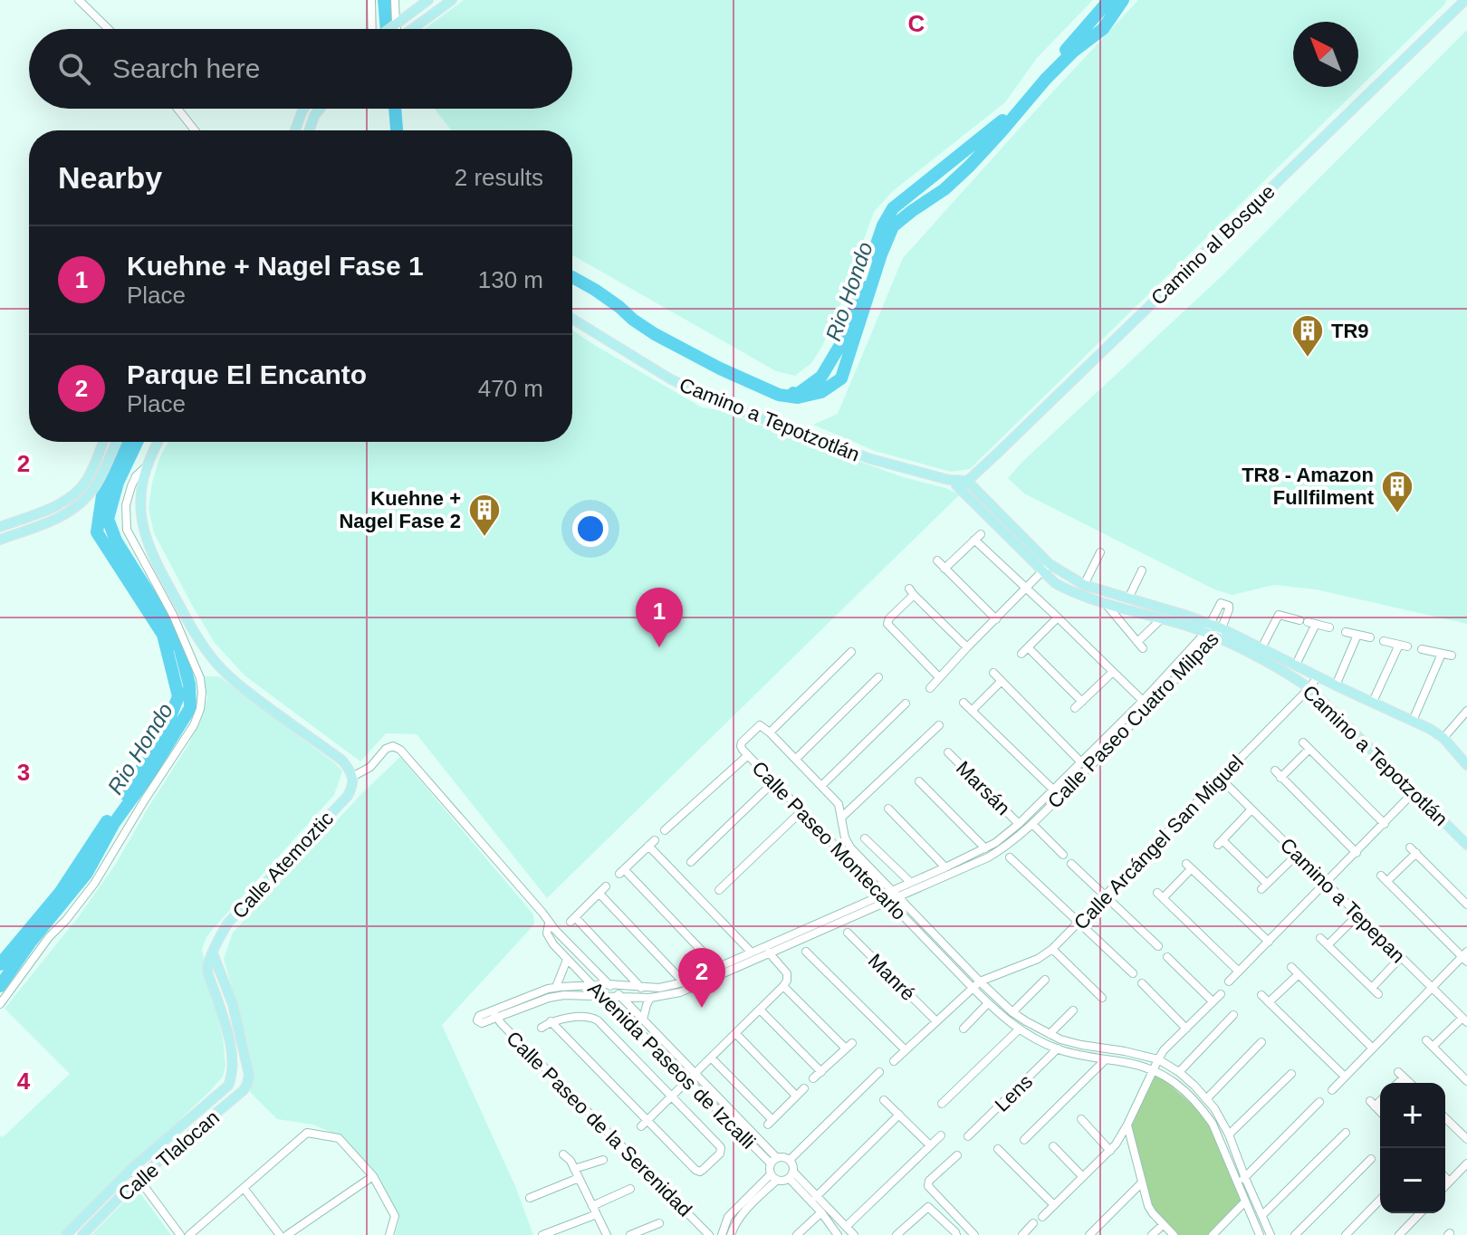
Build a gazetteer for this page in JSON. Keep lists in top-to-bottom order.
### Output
{
  "streets": {
    "main road": [
      "Camino al Bosque",
      "Camino a Tepotzotlán",
      "Calle Atemoztic",
      "Calle Tlalocan"
    ],
    "street": [
      "Calle Paseo Cuatro Milpas",
      "Marsán",
      "Calle Paseo Montecarlo",
      "Calle Arcángel San Miguel",
      "Camino a Tepepan",
      "Manré",
      "Avenida Paseos de Izcalli",
      "Lens",
      "Calle Paseo de la Serenidad"
    ]
  },
  "crossings": [
    ["Camino al Bosque", "Camino a Tepotzotlán"],
    ["Camino a Tepotzotlán", "Calle Paseo Cuatro Milpas"],
    ["Camino a Tepotzotlán", "Calle Arcángel San Miguel"],
    ["Calle Paseo Cuatro Milpas", "Marsán"],
    ["Calle Paseo Cuatro Milpas", "Calle Paseo Montecarlo"],
    ["Calle Paseo Cuatro Milpas", "Avenida Paseos de Izcalli"],
    ["Calle Paseo Cuatro Milpas", "Calle Paseo de la Serenidad"],
    ["Calle Paseo Montecarlo", "Calle Arcángel San Miguel"],
    ["Calle Paseo Montecarlo", "Lens"],
    ["Calle Arcángel San Miguel", "Camino a Tepepan"],
    ["Calle Arcángel San Miguel", "Manré"],
    ["Calle Atemoztic", "Calle Tlalocan"]
  ],
  "water": ["Rio Hondo"],
  "places": {
    "building": ["TR9", "TR8 - Amazon Fullfilment", "Kuehne + Nagel Fase 2"]
  },
  "north": "top left",
  "page": {
    "search": "Search here",
    "heading": ["Nearby", "2 results"],
    "list": [
      {
        "mark": "1",
        "name": "Kuehne + Nagel Fase 1",
        "note": "Place",
        "value": "130 m"
      },
      {
        "mark": "2",
        "name": "Parque El Encanto",
        "note": "Place",
        "value": "470 m"
      }
    ],
    "pins": ["1", "2"],
    "map_buttons": ["+", "−"]
  },
  "grid": {
    "columns": ["C"],
    "rows": ["2", "3", "4"]
  }
}
